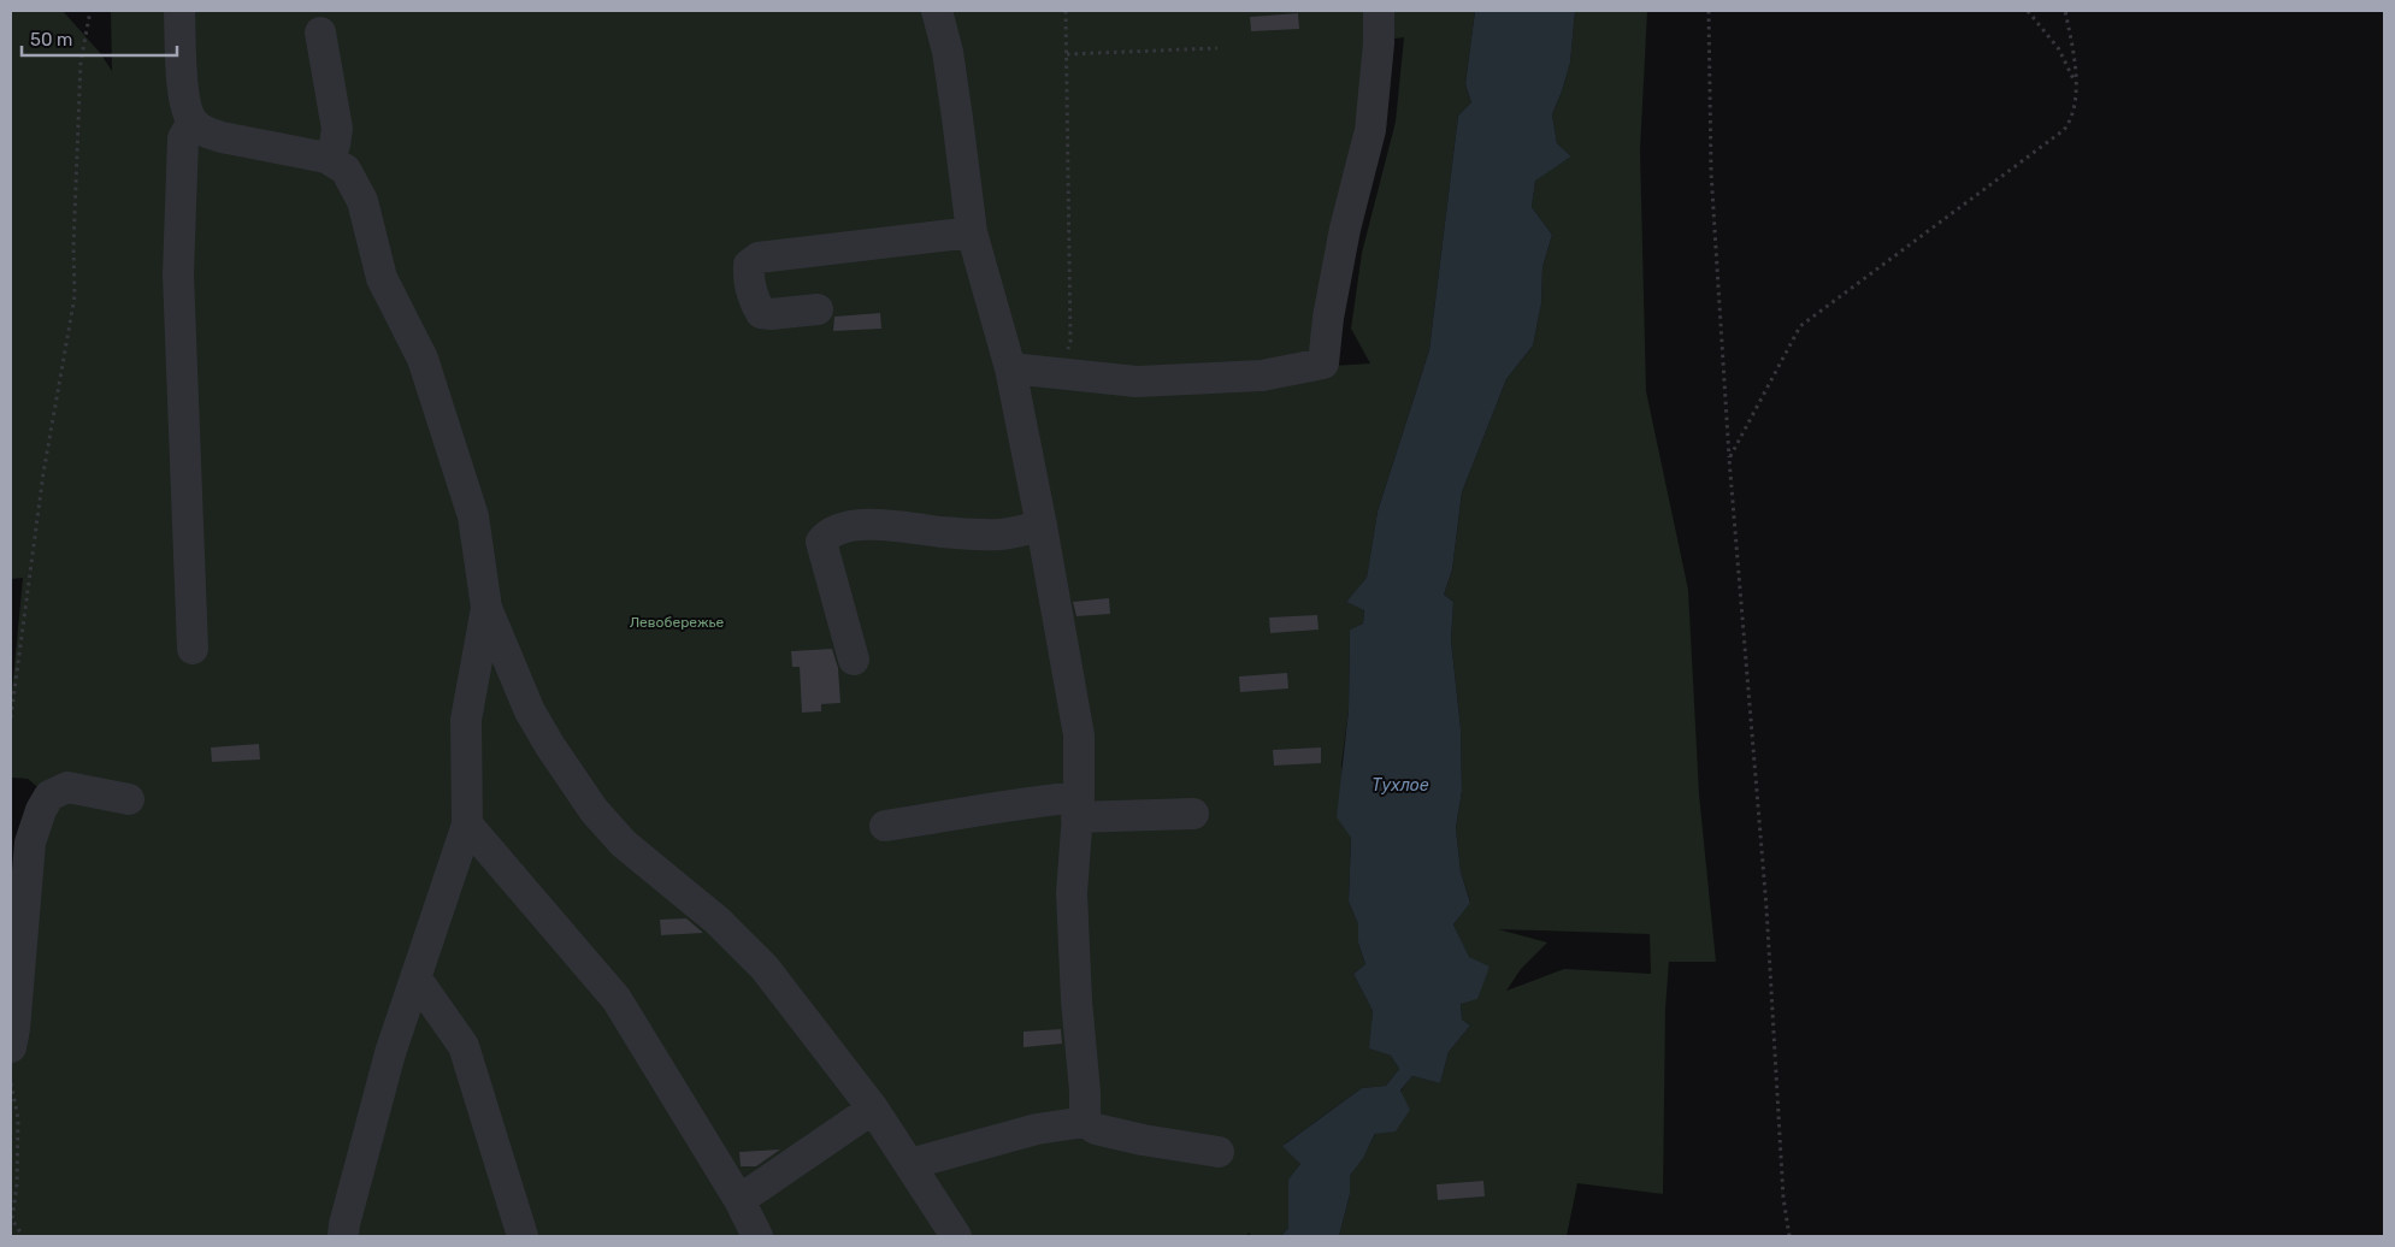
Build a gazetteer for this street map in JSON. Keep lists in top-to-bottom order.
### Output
{
  "water": ["Тухлое"],
  "parks": ["Левобережье"],
  "scale_bar": "50 m"
}
